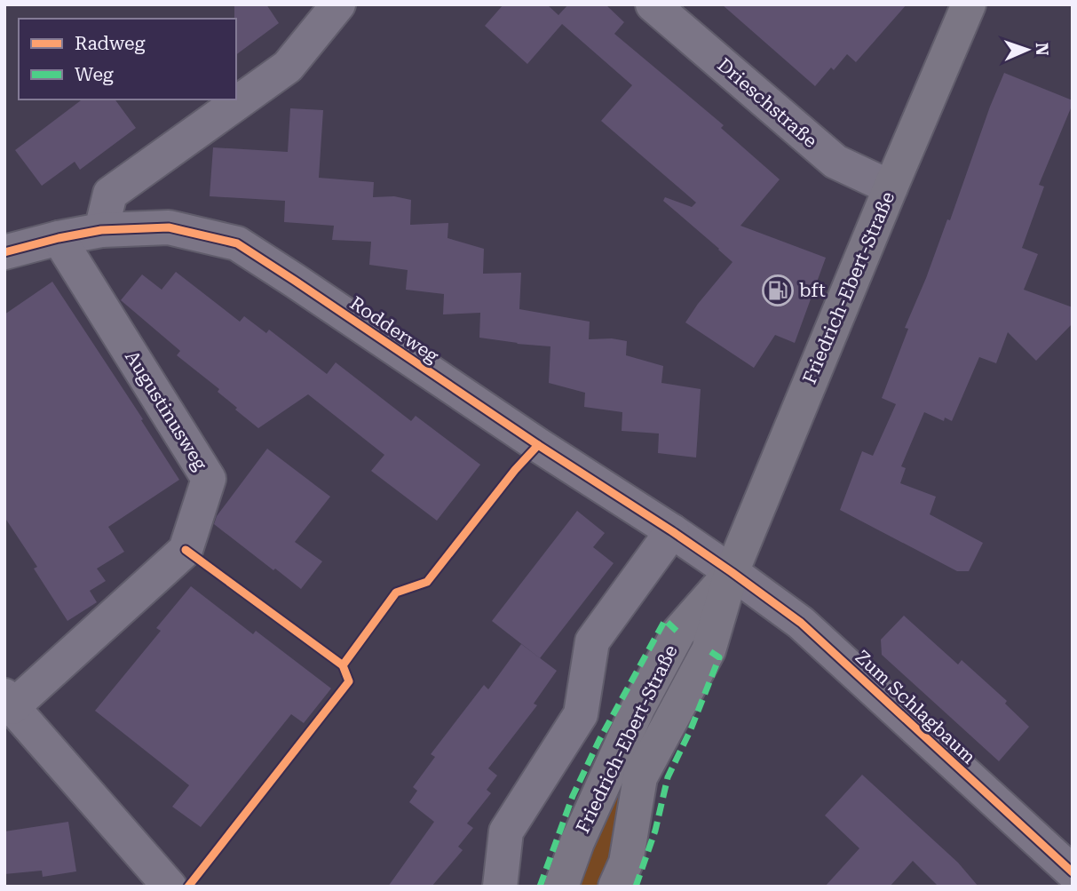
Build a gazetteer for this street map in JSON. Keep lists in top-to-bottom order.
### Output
{
  "streets": {
    "main road": ["Friedrich-Ebert-Straße"],
    "street": [
      "Drieschstraße",
      "Rodderweg",
      "Augustinusweg",
      "Zum Schlagbaum"
    ]
  },
  "crossings": [
    ["Drieschstraße", "Friedrich-Ebert-Straße"],
    ["Friedrich-Ebert-Straße", "Rodderweg"],
    ["Friedrich-Ebert-Straße", "Zum Schlagbaum"],
    ["Rodderweg", "Augustinusweg"],
    ["Rodderweg", "Zum Schlagbaum"]
  ],
  "places": {
    "fuel station": ["bft"]
  },
  "legend": ["Radweg", "Weg"],
  "north": "right"
}
